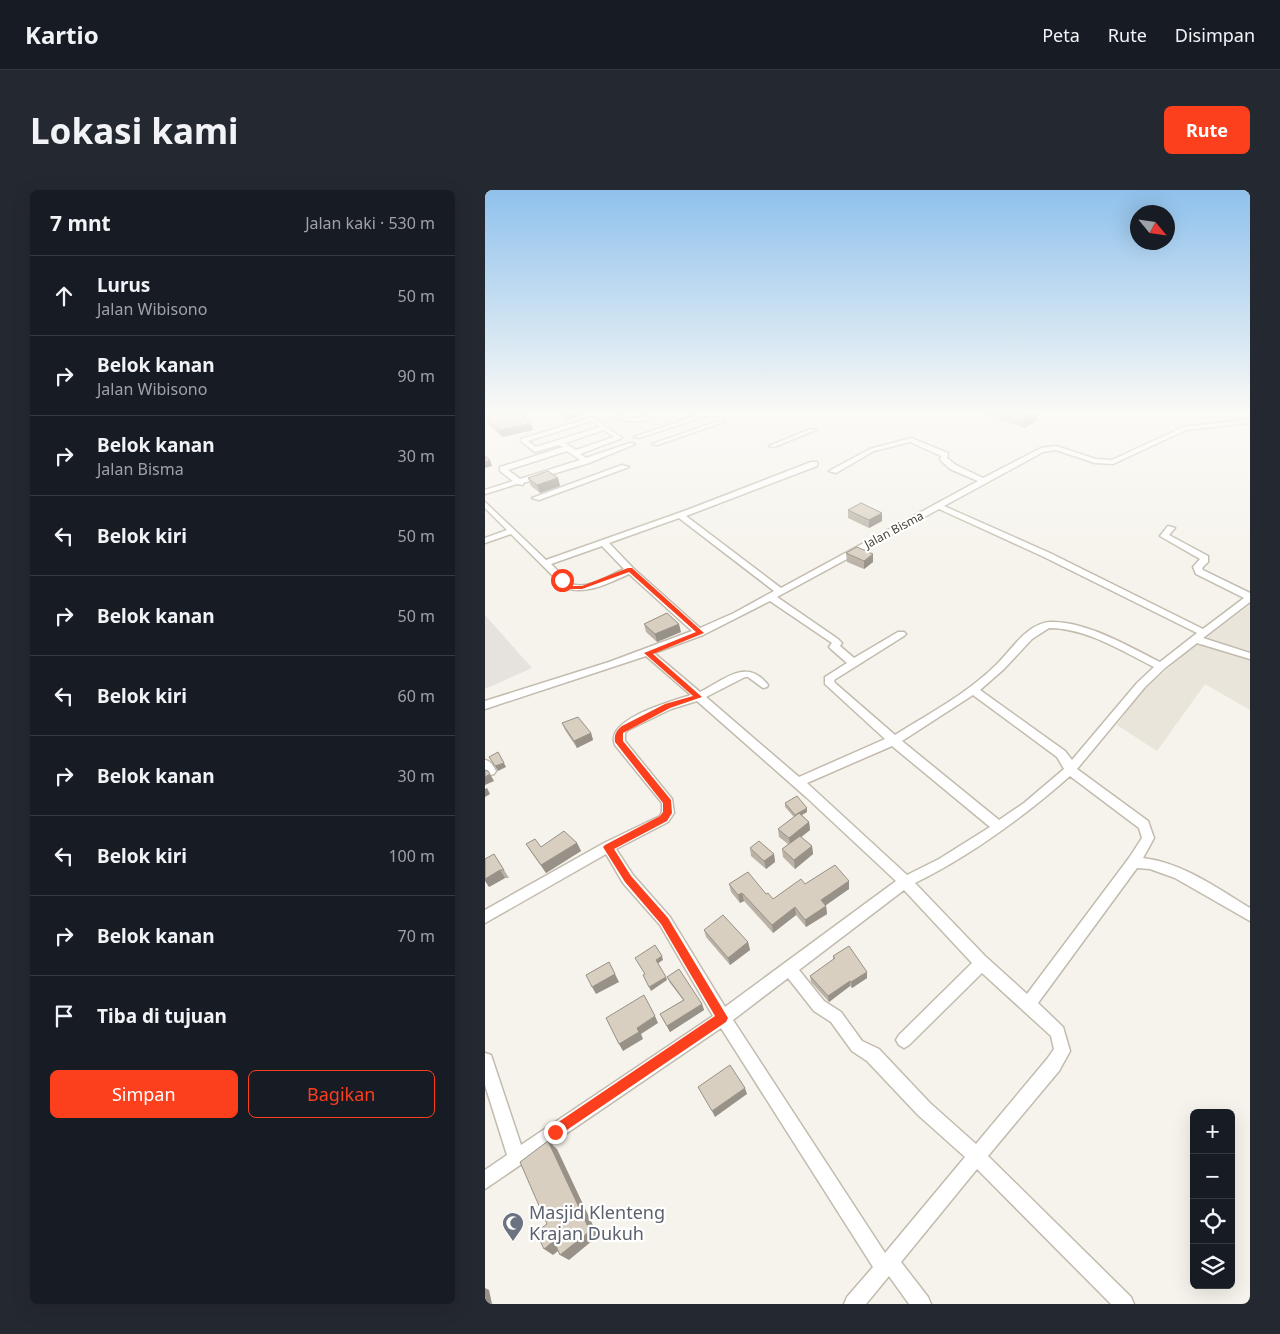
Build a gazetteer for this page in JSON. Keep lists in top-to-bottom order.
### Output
{
  "streets": {
    "street": ["Jalan Bisma"]
  },
  "places": {
    "mosque": ["Masjid Klenteng Krajan Dukuh"]
  },
  "north": "bottom right",
  "page": {
    "header": "Kartio",
    "nav": ["Peta", "Rute", "Disimpan"],
    "buttons": [
      "Rute",
      ["Simpan", "Bagikan"]
    ],
    "title": "Lokasi kami",
    "heading": ["7 mnt", "Jalan kaki · 530 m"],
    "list": [
      ["Lurus", "Jalan Wibisono", "50 m"],
      ["Belok kanan", "Jalan Wibisono", "90 m"],
      ["Belok kanan", "Jalan Bisma", "30 m"],
      ["Belok kiri", "50 m"],
      ["Belok kanan", "50 m"],
      ["Belok kiri", "60 m"],
      ["Belok kanan", "30 m"],
      ["Belok kiri", "100 m"],
      ["Belok kanan", "70 m"],
      "Tiba di tujuan"
    ],
    "map_buttons": ["+", "−"]
  }
}
